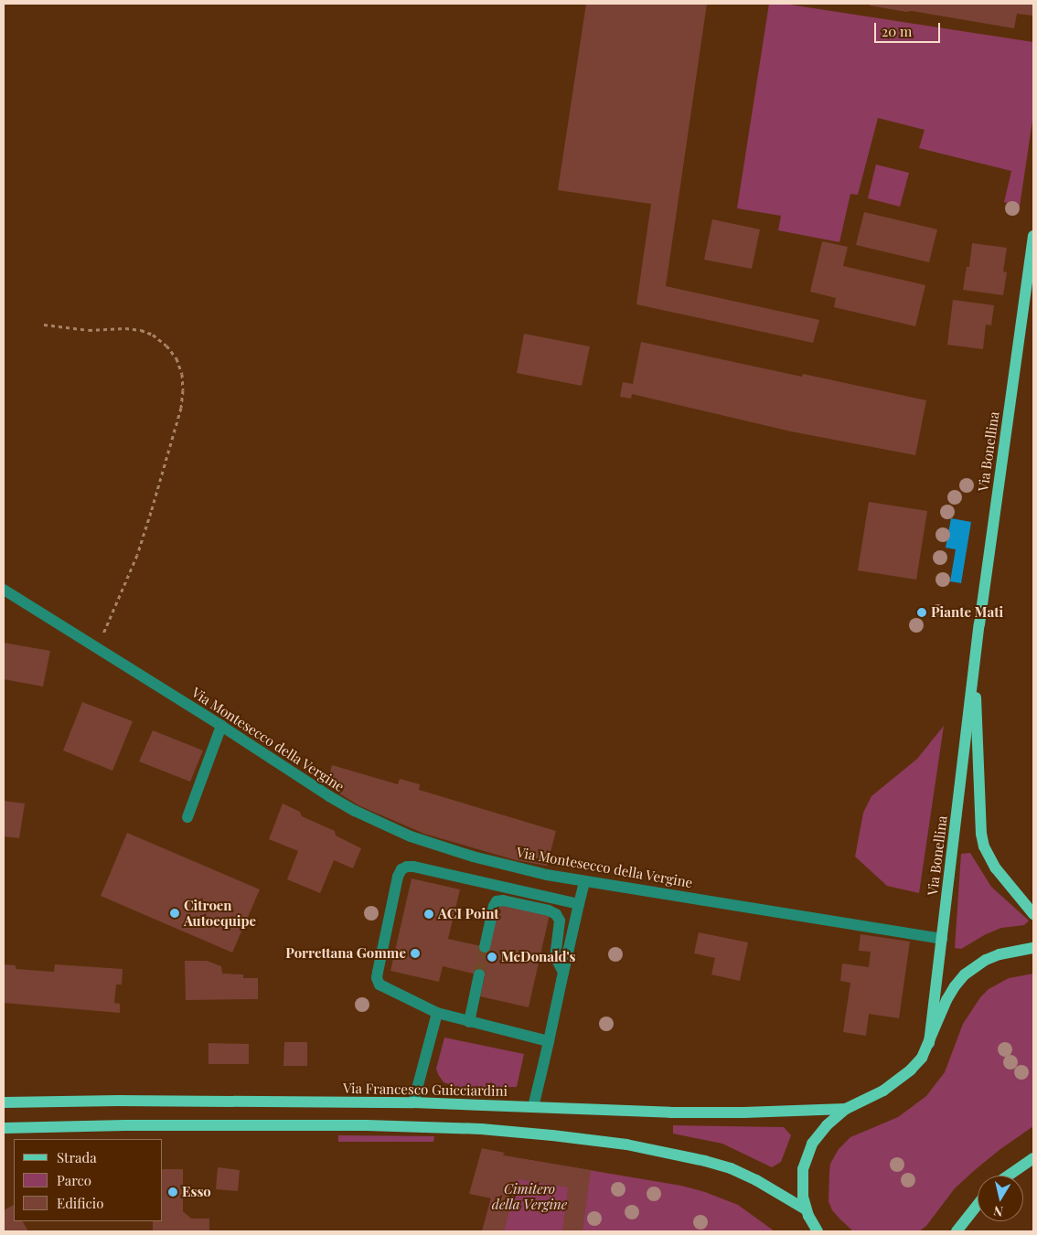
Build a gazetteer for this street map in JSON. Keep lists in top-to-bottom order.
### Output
{
  "streets": {
    "main road": ["Via Bonellina", "Via Francesco Guicciardini"],
    "street": ["Via Montesecco della Vergine"]
  },
  "crossings": [
    ["Via Bonellina", "Via Montesecco della Vergine"]
  ],
  "parks": ["Cimitero della Vergine"],
  "places": [
    "Piante Mati",
    "Citroen Autoequipe",
    "ACI Point",
    "Porrettana Gomme",
    "McDonald's",
    "Esso"
  ],
  "legend": ["Strada", "Parco", "Edificio"],
  "scale_bar": "20 m",
  "north": "bottom"
}
